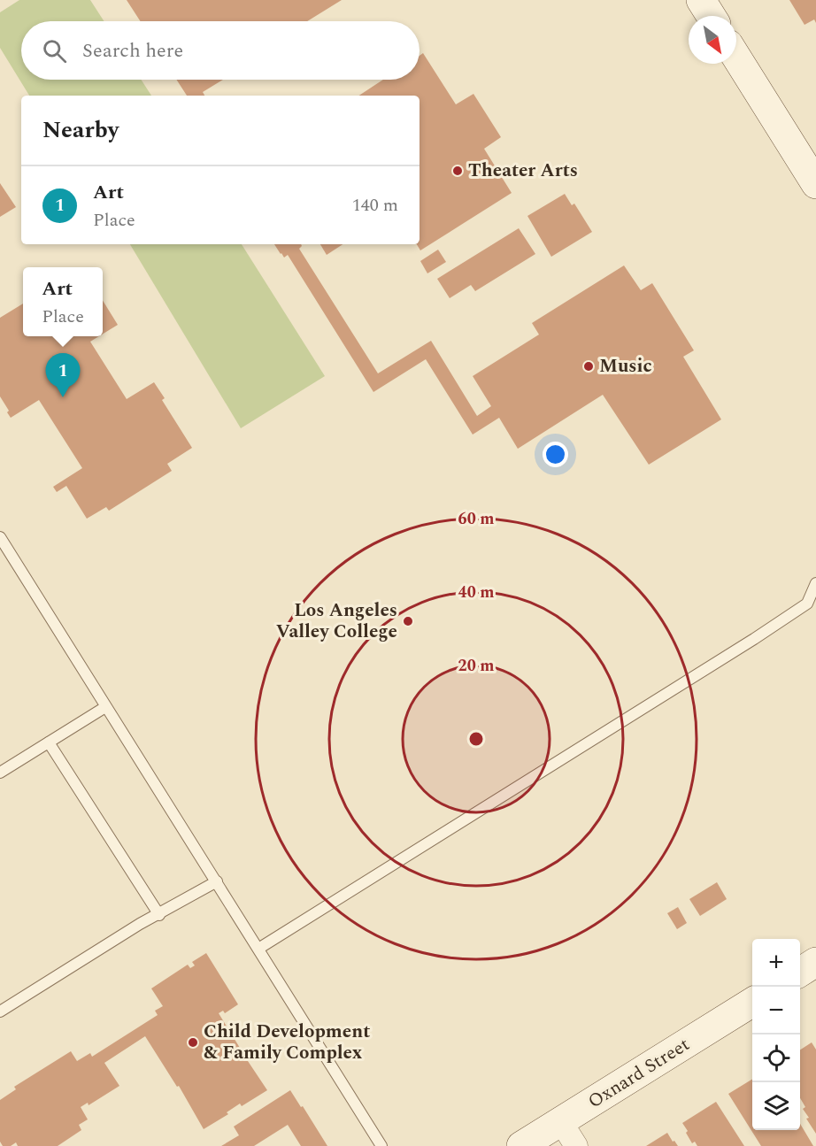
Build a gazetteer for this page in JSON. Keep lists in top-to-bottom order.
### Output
{
  "streets": {
    "main road": ["Oxnard Street"]
  },
  "places": [
    "Theater Arts",
    "Music",
    "Los Angeles Valley College",
    "Child Development & Family Complex"
  ],
  "north": "bottom right",
  "page": {
    "search": "Search here",
    "heading": "Nearby",
    "list": [
      {
        "mark": "1",
        "name": "Art",
        "note": "Place",
        "value": "140 m"
      }
    ],
    "popup": ["Art", "Place"],
    "pins": "1",
    "map_buttons": ["+", "−"]
  },
  "rings": ["60 m", "40 m", "20 m"]
}
